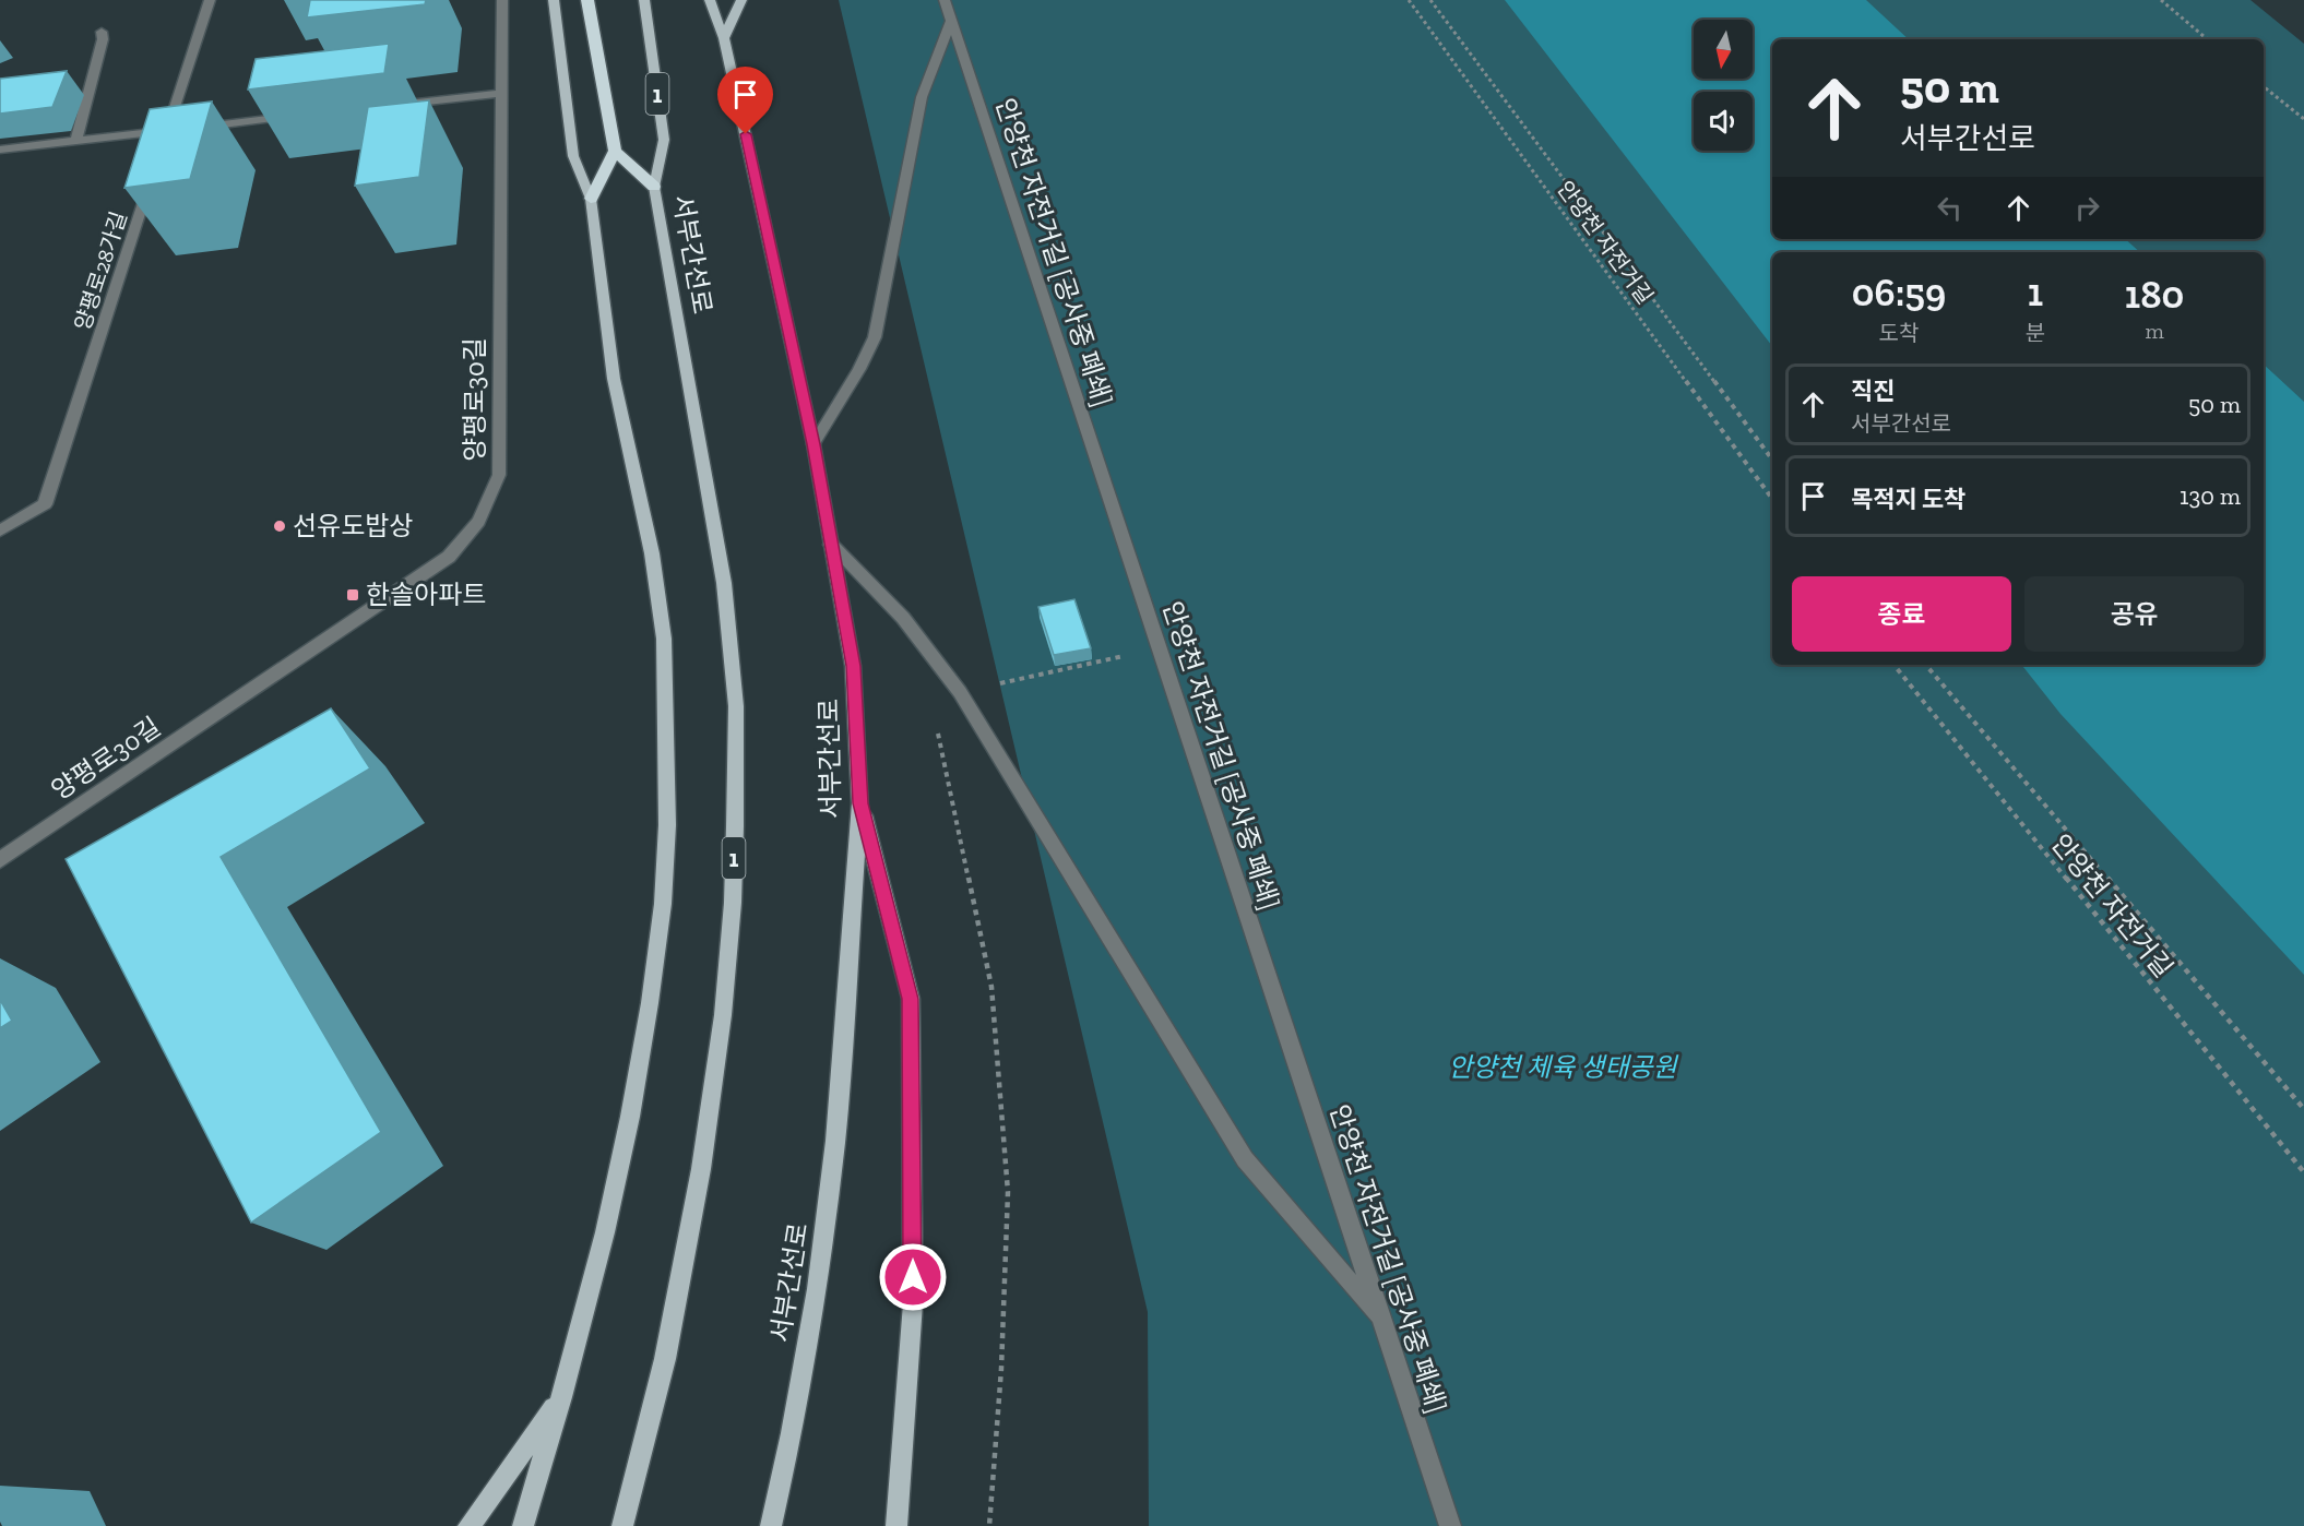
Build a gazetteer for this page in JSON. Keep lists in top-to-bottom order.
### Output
{
  "streets": {
    "main road": ["1", "서부간선로"],
    "street": ["안양천 자전거길 [공사중 폐쇄]", "양평로28가길", "양평로30길"],
    "path": ["안양천 자전거길"]
  },
  "parks": ["안양천 체육 생태공원"],
  "places": {
    "other": ["선유도밥상"],
    "transit": ["한솔아파트"]
  },
  "north": "bottom",
  "page": {
    "turn": ["50 m", "서부간선로"],
    "eta": [
      "06:59",
      "도착",
      "1",
      "분",
      "180",
      "m"
    ],
    "list": [
      {
        "name": "직진",
        "note": "서부간선로",
        "value": "50 m"
      },
      {
        "name": "목적지 도착",
        "value": "130 m"
      }
    ],
    "buttons": ["종료", "공유"]
  }
}
